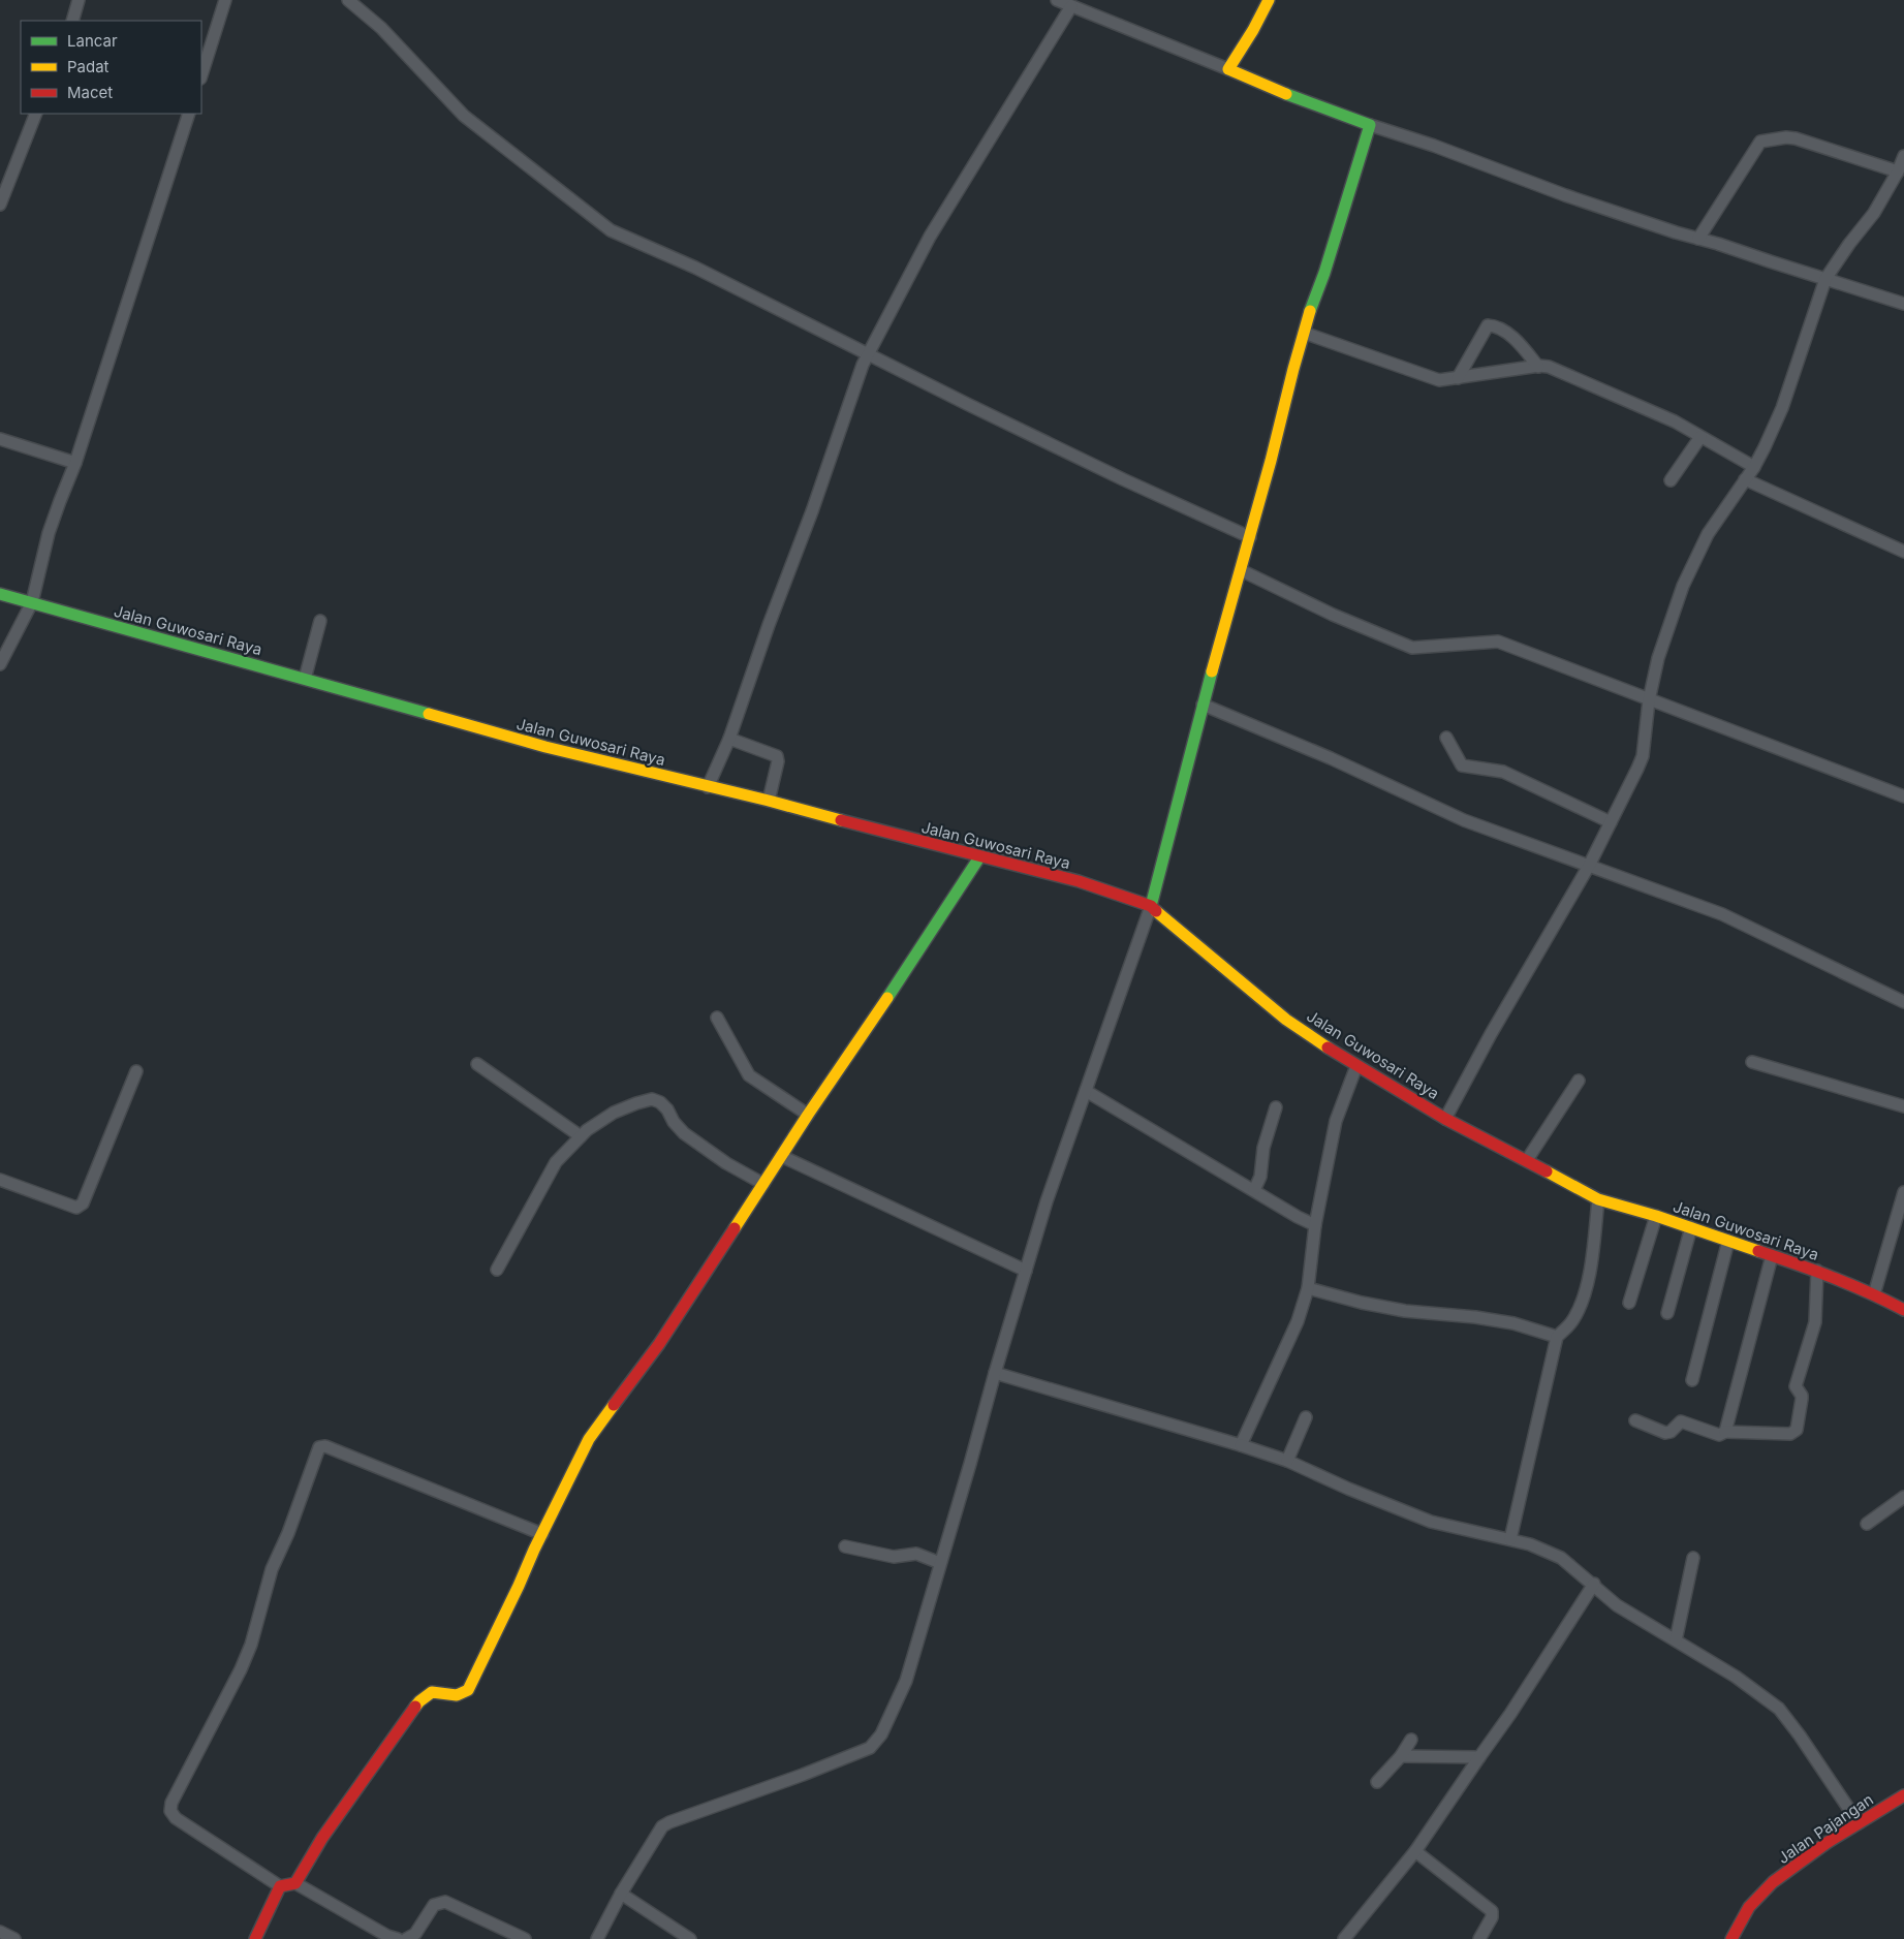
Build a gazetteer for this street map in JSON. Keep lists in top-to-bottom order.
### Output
{
  "streets": {
    "street": ["Jalan Guwosari Raya", "Jalan Pajangan"]
  },
  "legend": ["Lancar", "Padat", "Macet"]
}
